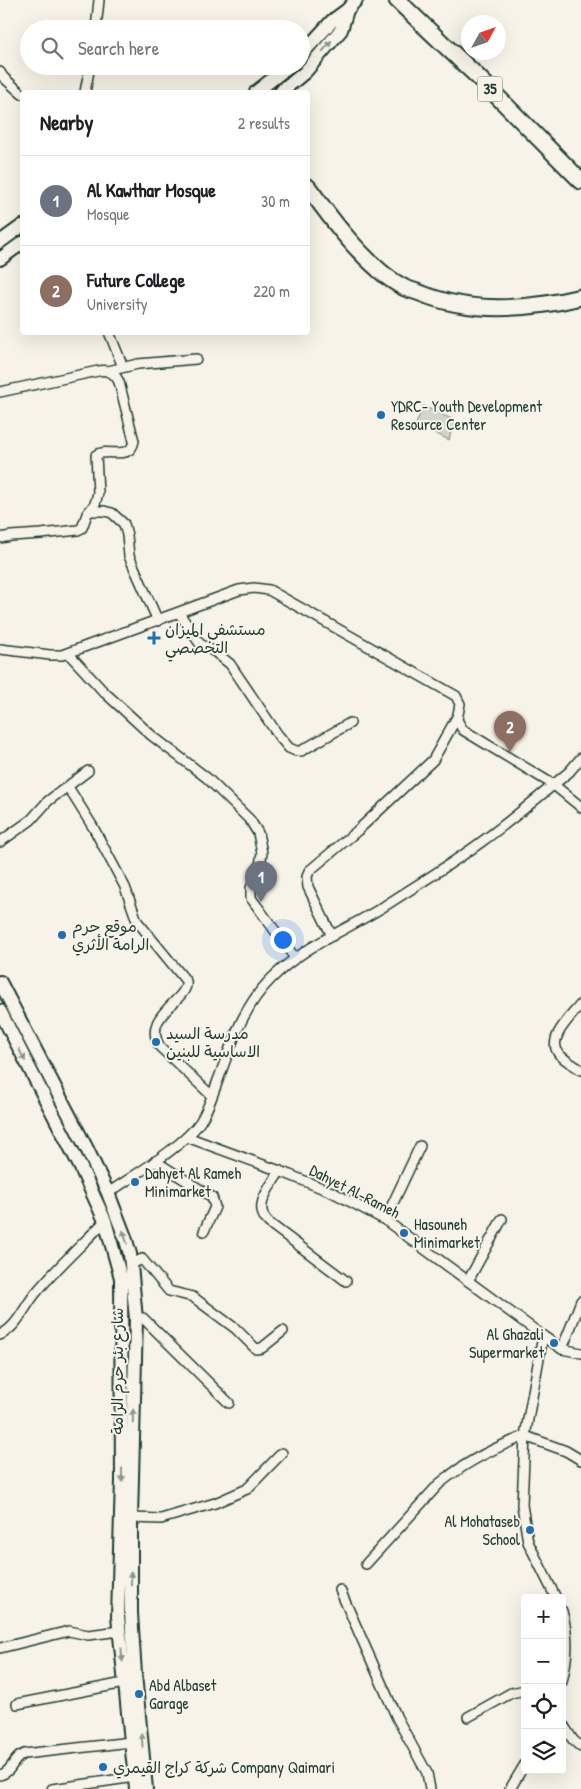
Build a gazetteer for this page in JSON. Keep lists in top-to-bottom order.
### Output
{
  "streets": {
    "highway": ["35"],
    "main road": ["شارع بئر حرم الرامة"],
    "street": ["Dahyet Al-Rameh"]
  },
  "places": {
    "other": [
      "YDRC- Youth Development Resource Center",
      "موقع حرم الرامة الأثري",
      "مدرسة السيد الاساسية للبنين",
      "Dahyet Al Rameh Minimarket",
      "Hasouneh Minimarket",
      "Al Ghazali Supermarket",
      "Al Mohataseb School",
      "Abd Albaset Garage",
      "شركة كراج القيمري Company Qaimari"
    ],
    "health": ["مستشفى الميزان التخصصي"]
  },
  "north": "top right",
  "page": {
    "search": "Search here",
    "heading": ["Nearby", "2 results"],
    "list": [
      {
        "mark": "1",
        "name": "Al Kawthar Mosque",
        "note": "Mosque",
        "value": "30 m"
      },
      {
        "mark": "2",
        "name": "Future College",
        "note": "University",
        "value": "220 m"
      }
    ],
    "pins": ["2", "1"],
    "map_buttons": ["+", "−"]
  }
}
